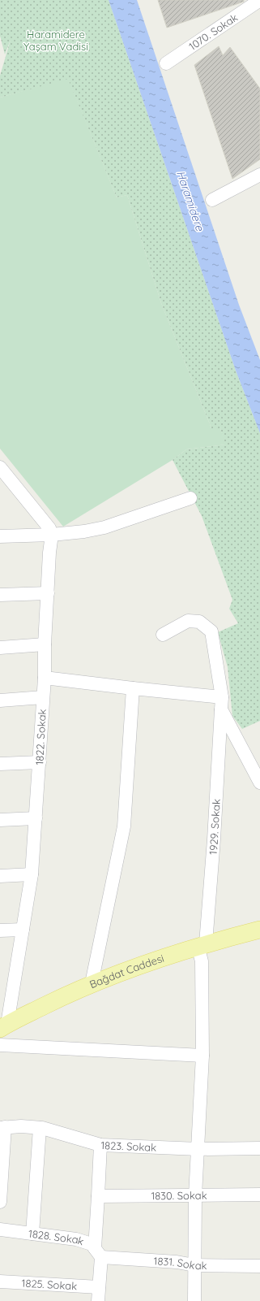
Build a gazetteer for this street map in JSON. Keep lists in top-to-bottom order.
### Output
{
  "streets": {
    "main road": ["Bağdat Caddesi"],
    "street": [
      "1070. Sokak",
      "1822. Sokak",
      "1929. Sokak",
      "1823. Sokak",
      "1830. Sokak",
      "1828. Sokak",
      "1831. Sokak",
      "1825. Sokak"
    ]
  },
  "crossings": [
    ["1822. Sokak", "Bağdat Caddesi"],
    ["1929. Sokak", "Bağdat Caddesi"],
    ["1929. Sokak", "1823. Sokak"],
    ["1929. Sokak", "1830. Sokak"],
    ["1929. Sokak", "1831. Sokak"],
    ["1828. Sokak", "1831. Sokak"]
  ],
  "water": ["Haramidere"],
  "parks": ["Haramidere Yaşam Vadisi"]
}
